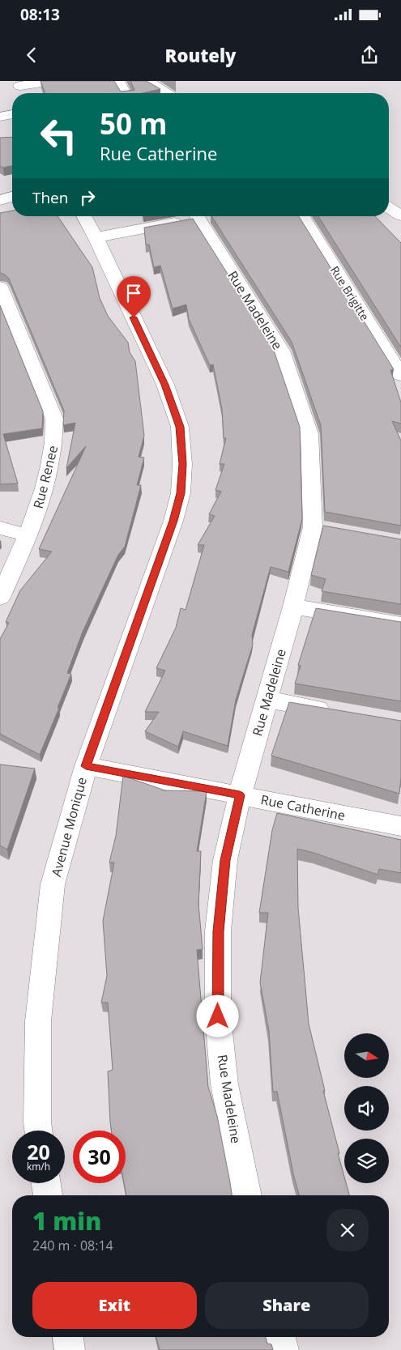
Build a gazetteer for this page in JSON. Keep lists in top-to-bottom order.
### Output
{
  "streets": {
    "street": [
      "Rue Brigitte",
      "Rue Madeleine",
      "Rue Renee",
      "Rue Catherine",
      "Avenue Monique"
    ]
  },
  "crossings": [
    ["Rue Madeleine", "Rue Catherine"],
    ["Rue Catherine", "Avenue Monique"]
  ],
  "north": "right",
  "page": {
    "status": "08:13",
    "header": "Routely",
    "turn": ["50 m", "Rue Catherine"],
    "then": "Then",
    "speed": "20 km/h",
    "limit": "30",
    "heading": ["1 min", "240 m · 08:14"],
    "buttons": ["Exit", "Share"]
  }
}
